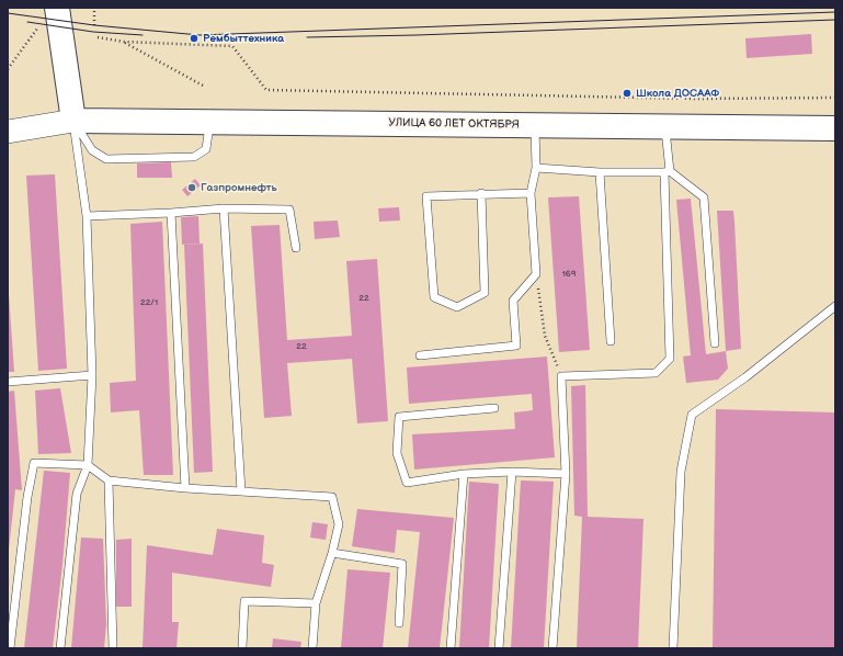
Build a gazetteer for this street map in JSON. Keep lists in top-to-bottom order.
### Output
{
  "streets": {
    "main road": ["УЛИЦА 60 ЛЕТ ОКТЯБРЯ"]
  },
  "places": ["Рембыттехника", "Школа ДОСААФ", "Газпромнефть"],
  "house_numbers": [
    "169",
    "22",
    "22/1",
    "22"
  ]
}
